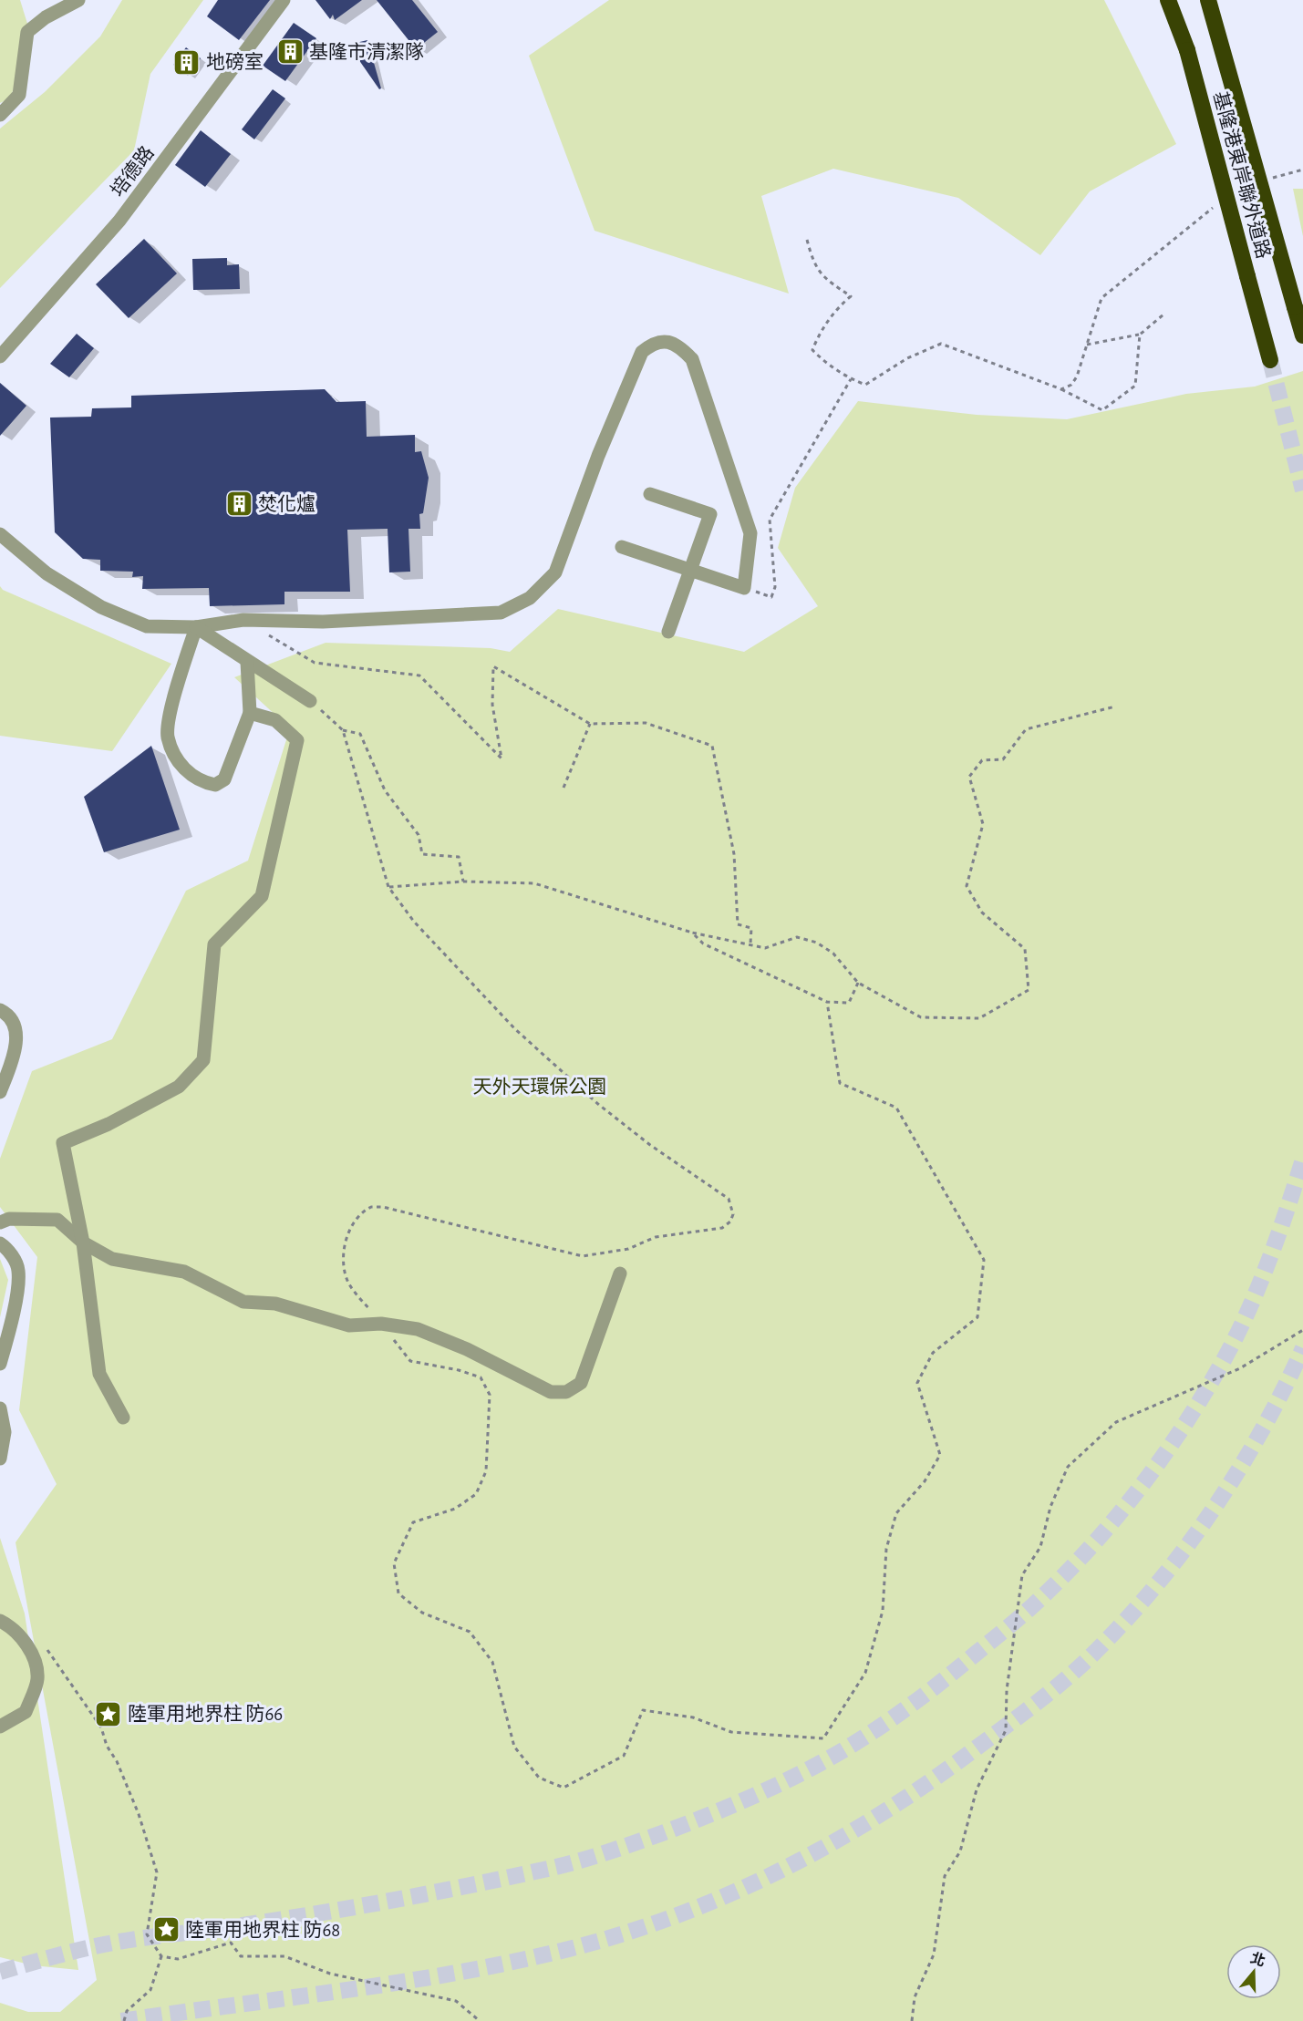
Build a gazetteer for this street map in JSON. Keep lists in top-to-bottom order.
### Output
{
  "streets": {
    "highway": ["基隆港東岸聯外道路"],
    "street": ["培德路"]
  },
  "parks": ["天外天環保公園"],
  "places": {
    "building": ["基隆市清潔隊", "地磅室", "焚化爐"],
    "place": ["陸軍用地界柱 防66", "陸軍用地界柱 防68"]
  },
  "north": "top"
}
